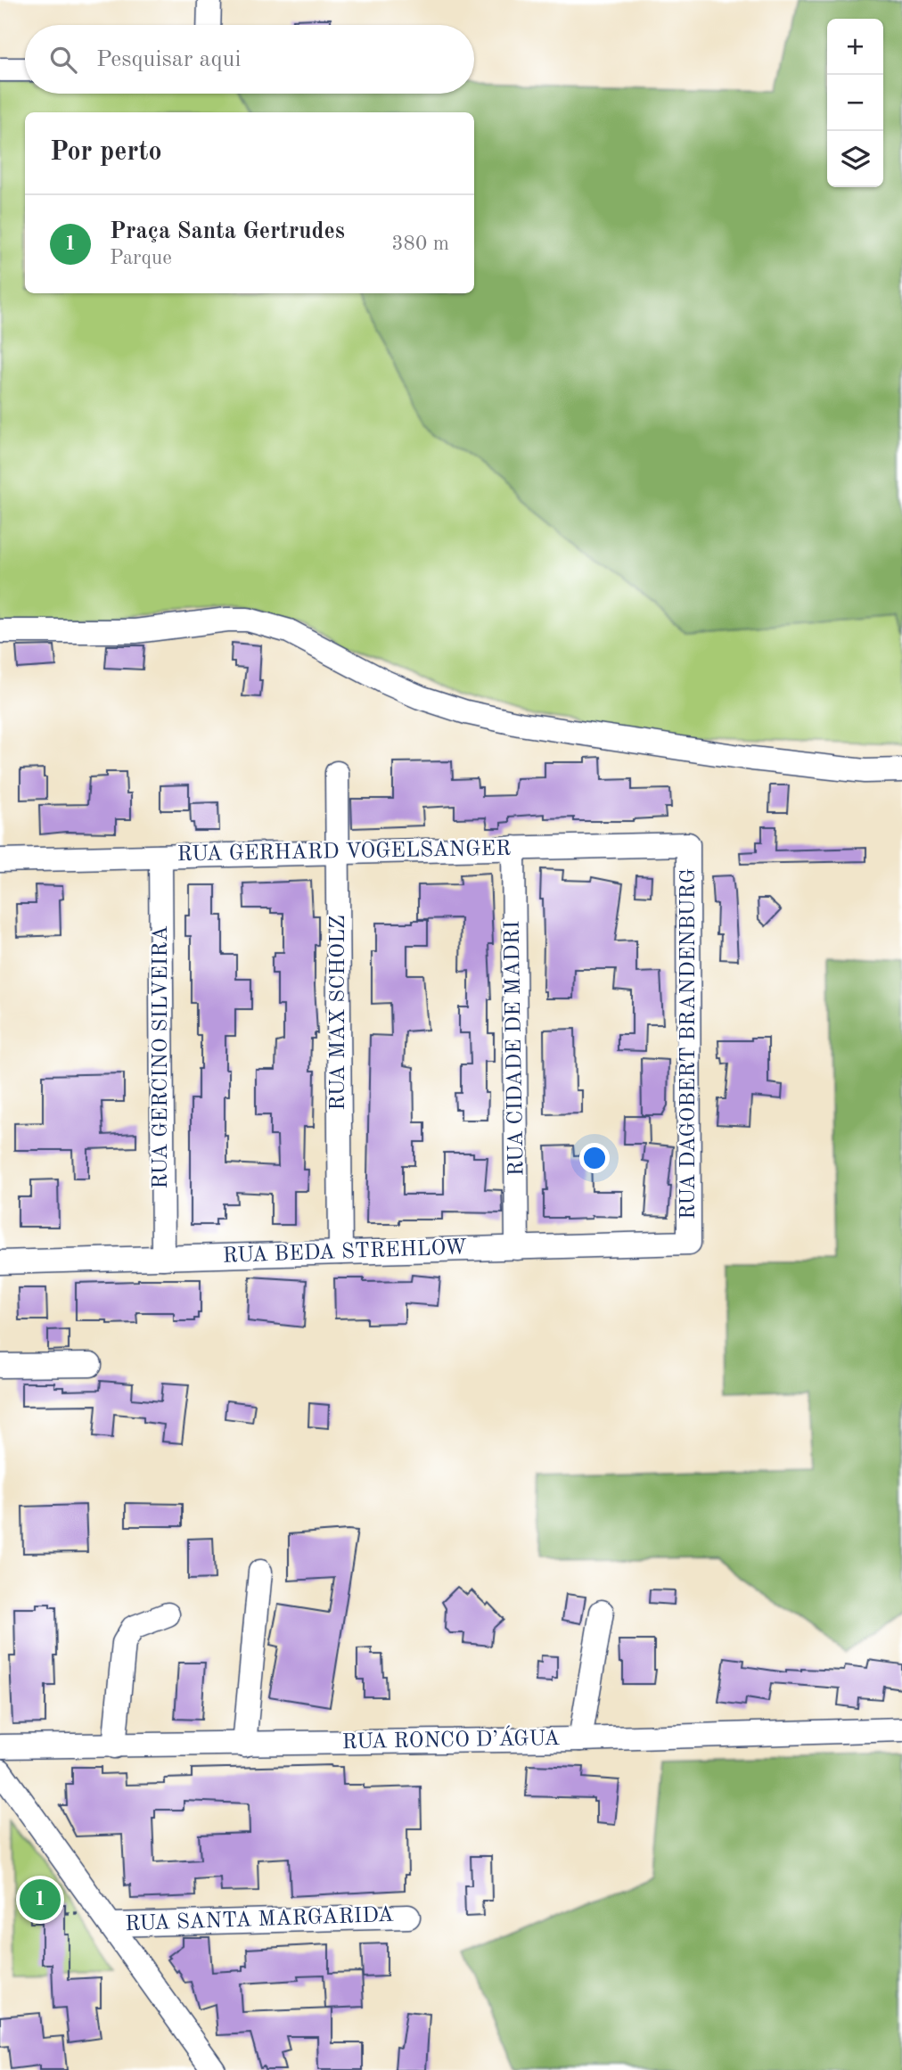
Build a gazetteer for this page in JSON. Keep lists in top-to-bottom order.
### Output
{
  "streets": {
    "street": [
      "RUA GERHARD VOGELSANGER",
      "RUA MAX SCHOLZ",
      "RUA DAGOBERT BRANDENBURG",
      "RUA CIDADE DE MADRI",
      "RUA GERCINO SILVEIRA",
      "RUA BEDA STREHLOW",
      "RUA RONCO D’ÁGUA",
      "RUA SANTA MARGARIDA"
    ]
  },
  "crossings": [
    ["RUA GERHARD VOGELSANGER", "RUA MAX SCHOLZ"],
    ["RUA GERHARD VOGELSANGER", "RUA DAGOBERT BRANDENBURG"],
    ["RUA GERHARD VOGELSANGER", "RUA CIDADE DE MADRI"],
    ["RUA GERHARD VOGELSANGER", "RUA GERCINO SILVEIRA"],
    ["RUA MAX SCHOLZ", "RUA BEDA STREHLOW"],
    ["RUA DAGOBERT BRANDENBURG", "RUA BEDA STREHLOW"],
    ["RUA CIDADE DE MADRI", "RUA BEDA STREHLOW"],
    ["RUA GERCINO SILVEIRA", "RUA BEDA STREHLOW"]
  ],
  "page": {
    "map_buttons": ["+", "−"],
    "search": "Pesquisar aqui",
    "heading": "Por perto",
    "list": [
      {
        "mark": "1",
        "name": "Praça Santa Gertrudes",
        "note": "Parque",
        "value": "380 m"
      }
    ],
    "pins": "1"
  }
}
